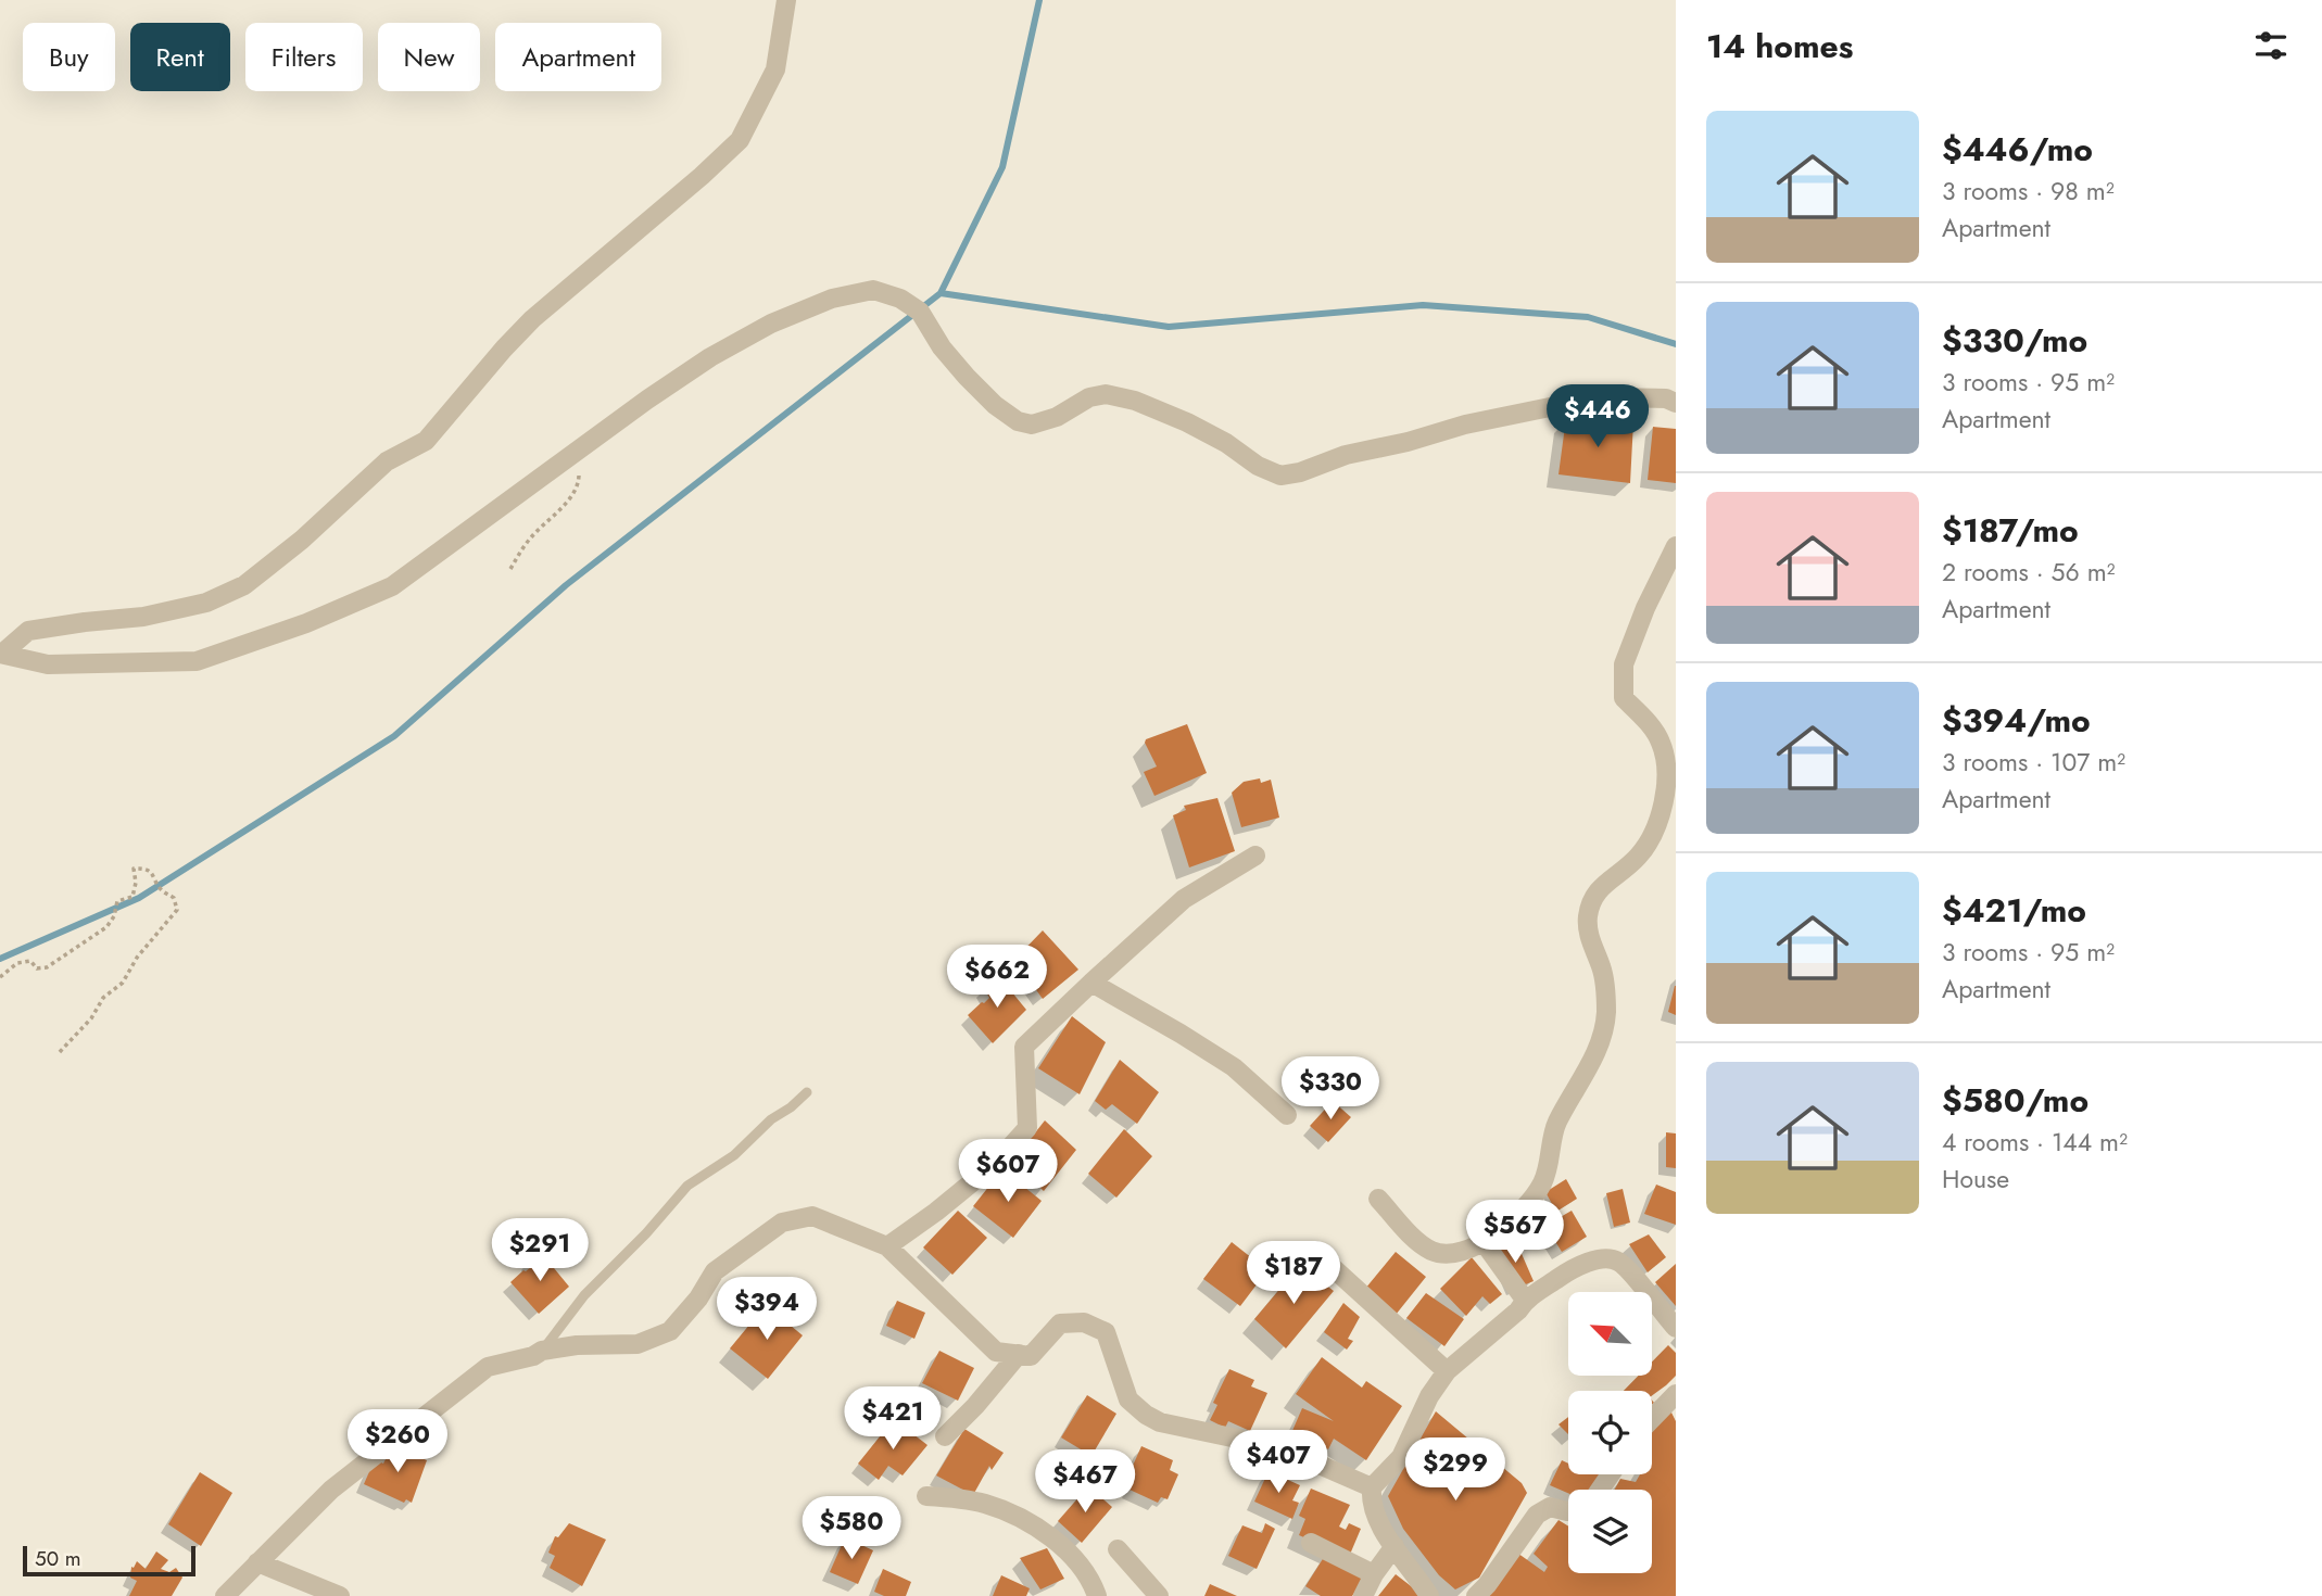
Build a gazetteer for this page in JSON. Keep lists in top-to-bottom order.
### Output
{
  "scale_bar": "50 m",
  "north": "top left",
  "page": {
    "heading": "14 homes",
    "chip": [
      "Buy",
      "Rent",
      "Filters",
      "New",
      "Apartment"
    ],
    "list": [
      {
        "name": "$446/mo",
        "note": "3 rooms · 98 m² · Apartment"
      },
      {
        "name": "$330/mo",
        "note": "3 rooms · 95 m² · Apartment"
      },
      {
        "name": "$187/mo",
        "note": "2 rooms · 56 m² · Apartment"
      },
      {
        "name": "$394/mo",
        "note": "3 rooms · 107 m² · Apartment"
      },
      {
        "name": "$421/mo",
        "note": "3 rooms · 95 m² · Apartment"
      },
      {
        "name": "$580/mo",
        "note": "4 rooms · 144 m² · House"
      }
    ],
    "price": [
      "$446",
      "$662",
      "$330",
      "$607",
      "$567",
      "$291",
      "$187",
      "$394",
      "$421",
      "$260",
      "$407",
      "$299",
      "$467",
      "$580"
    ],
    "scale": "50 m"
  }
}
